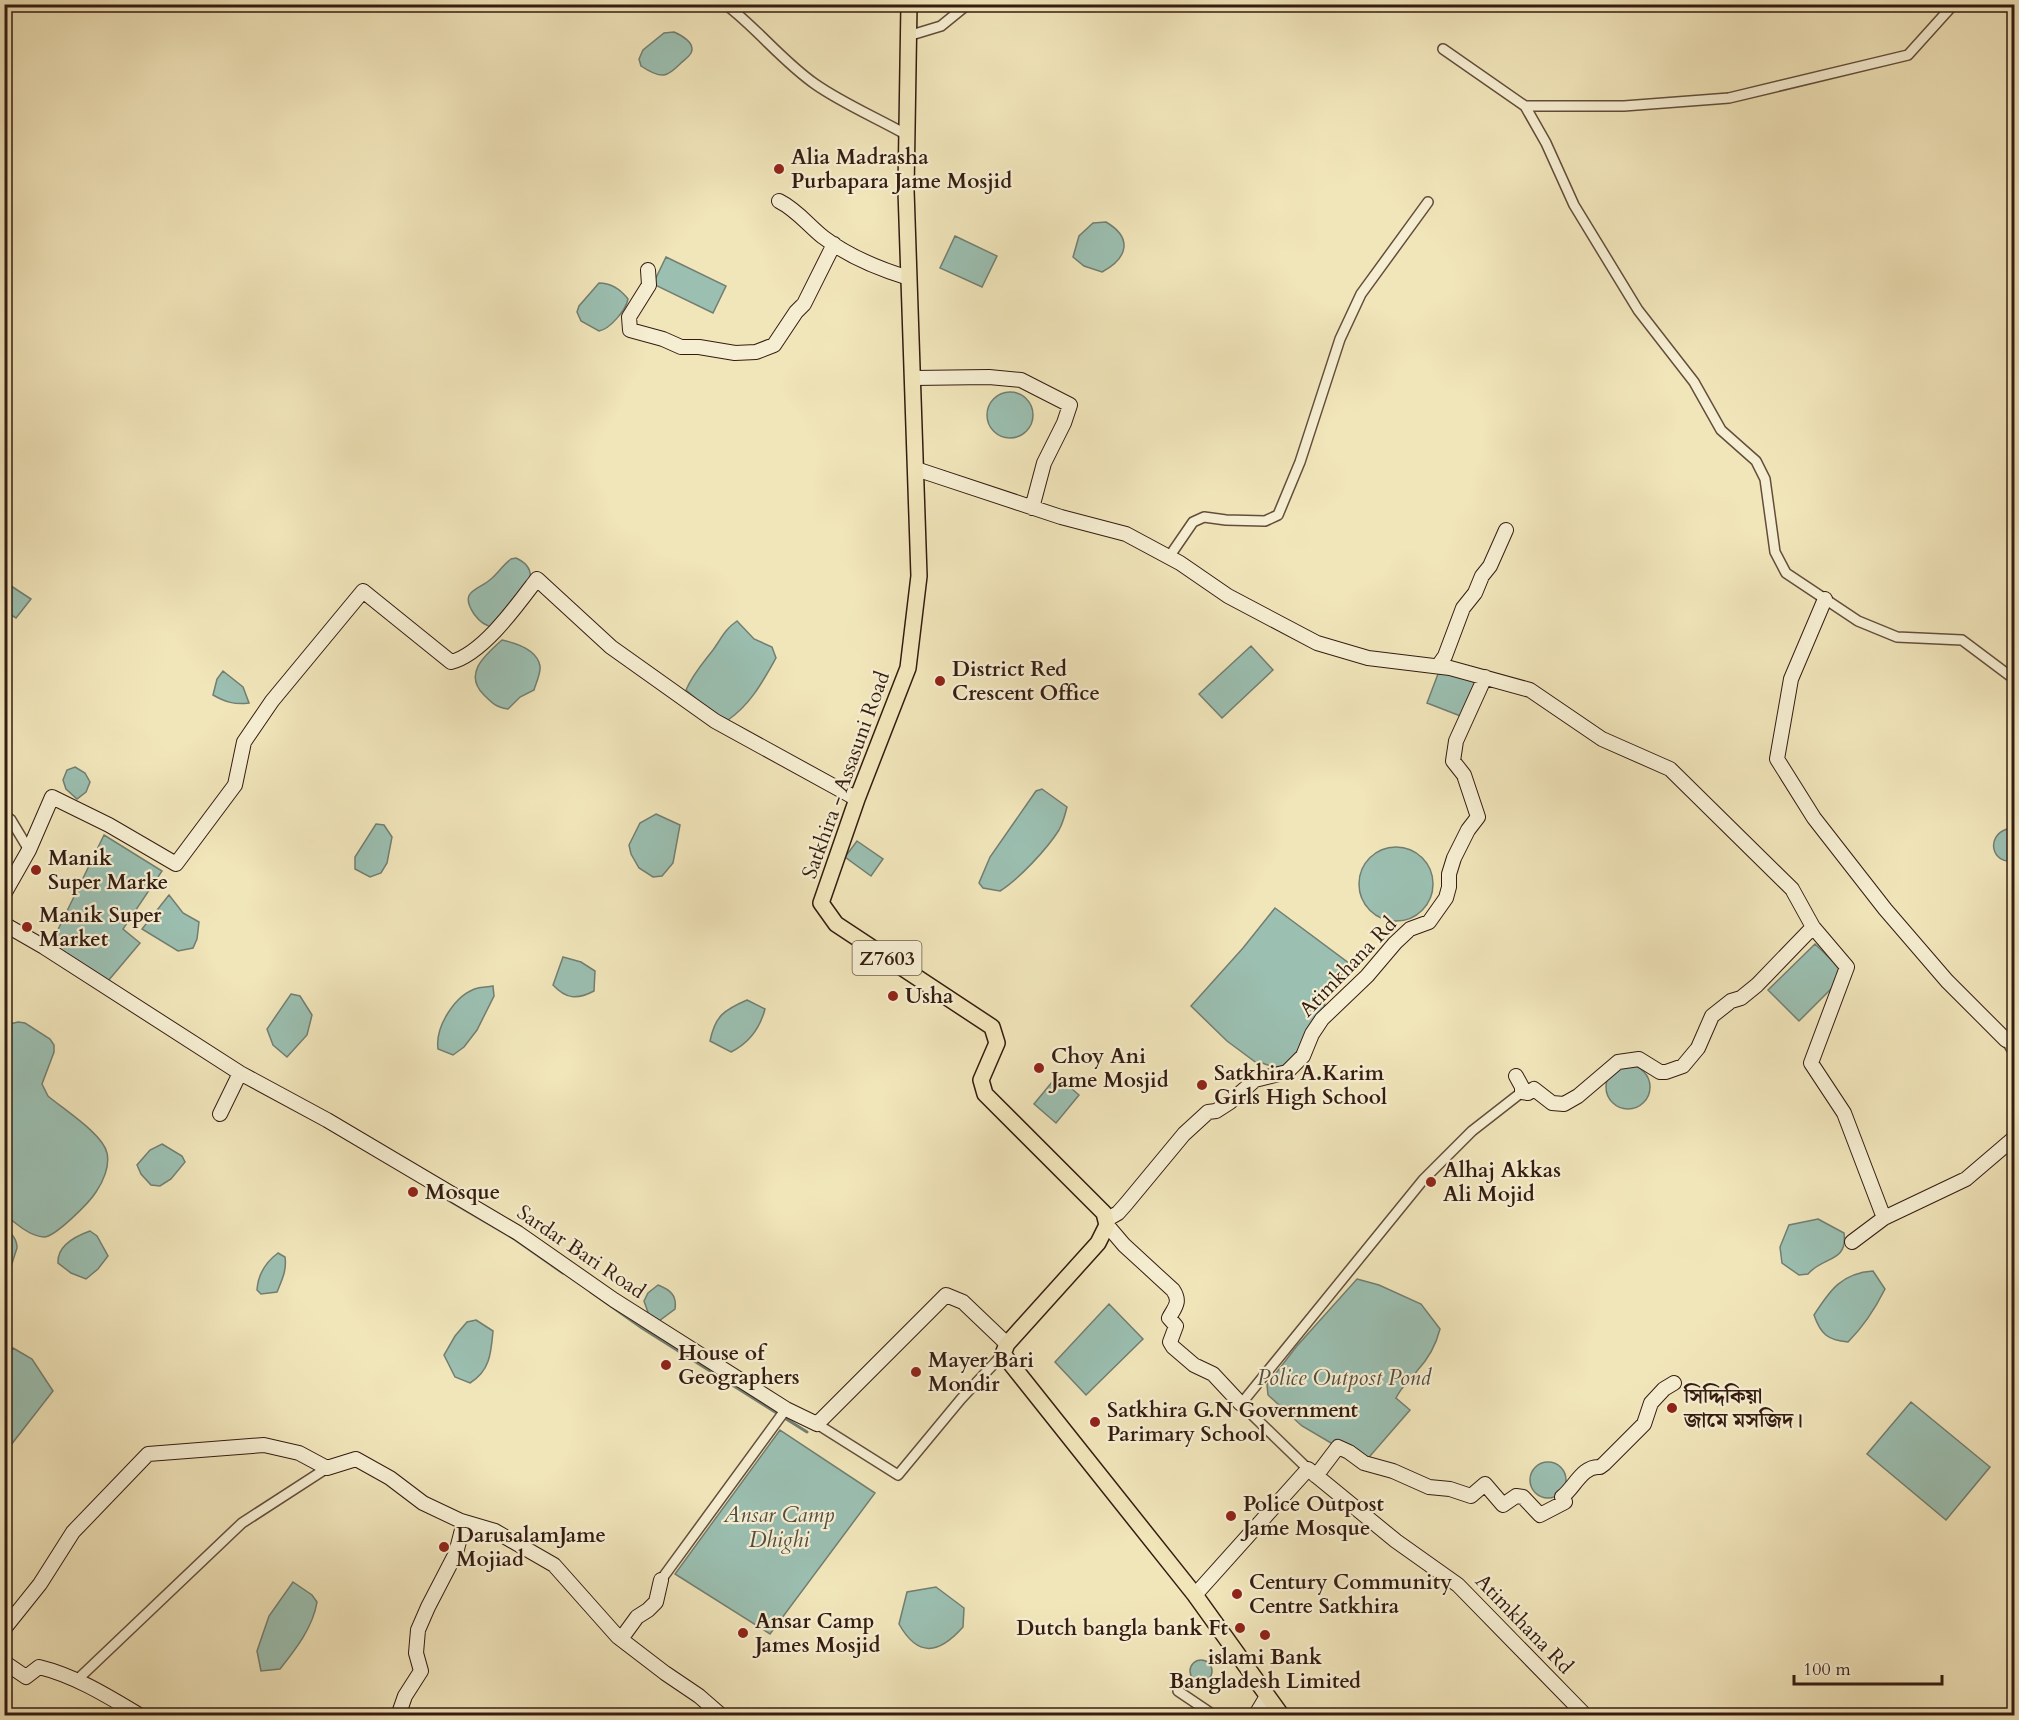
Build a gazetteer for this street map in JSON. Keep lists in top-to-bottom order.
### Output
{
  "streets": {
    "main road": [
      "Satkhira - Assasuni Road",
      "Z7603",
      "Atimkhana Rd",
      "Sardar Bari Road"
    ]
  },
  "crossings": [
    ["Satkhira - Assasuni Road", "Atimkhana Rd"]
  ],
  "water": ["Police Outpost Pond", "Ansar Camp Dhighi"],
  "places": [
    "Alia Madrasha Purbapara Jame Mosjid",
    "District Red Crescent Office",
    "Manik Super Marke",
    "Manik Super Market",
    "Usha",
    "Choy Ani Jame Mosjid",
    "Satkhira A.Karim Girls High School",
    "Alhaj Akkas Ali Mojid",
    "Mosque",
    "House of Geographers",
    "Mayer Bari Mondir",
    "সিদ্দিকিয়া জামে মসজিদ।",
    "Satkhira G.N Government Parimary School",
    "Police Outpost Jame Mosque",
    "DarusalamJame Mojiad",
    "Century Community Centre Satkhira",
    "Dutch bangla bank Ft",
    "Ansar Camp James Mosjid",
    "islami Bank Bangladesh Limited"
  ],
  "scale_bar": "100 m"
}
